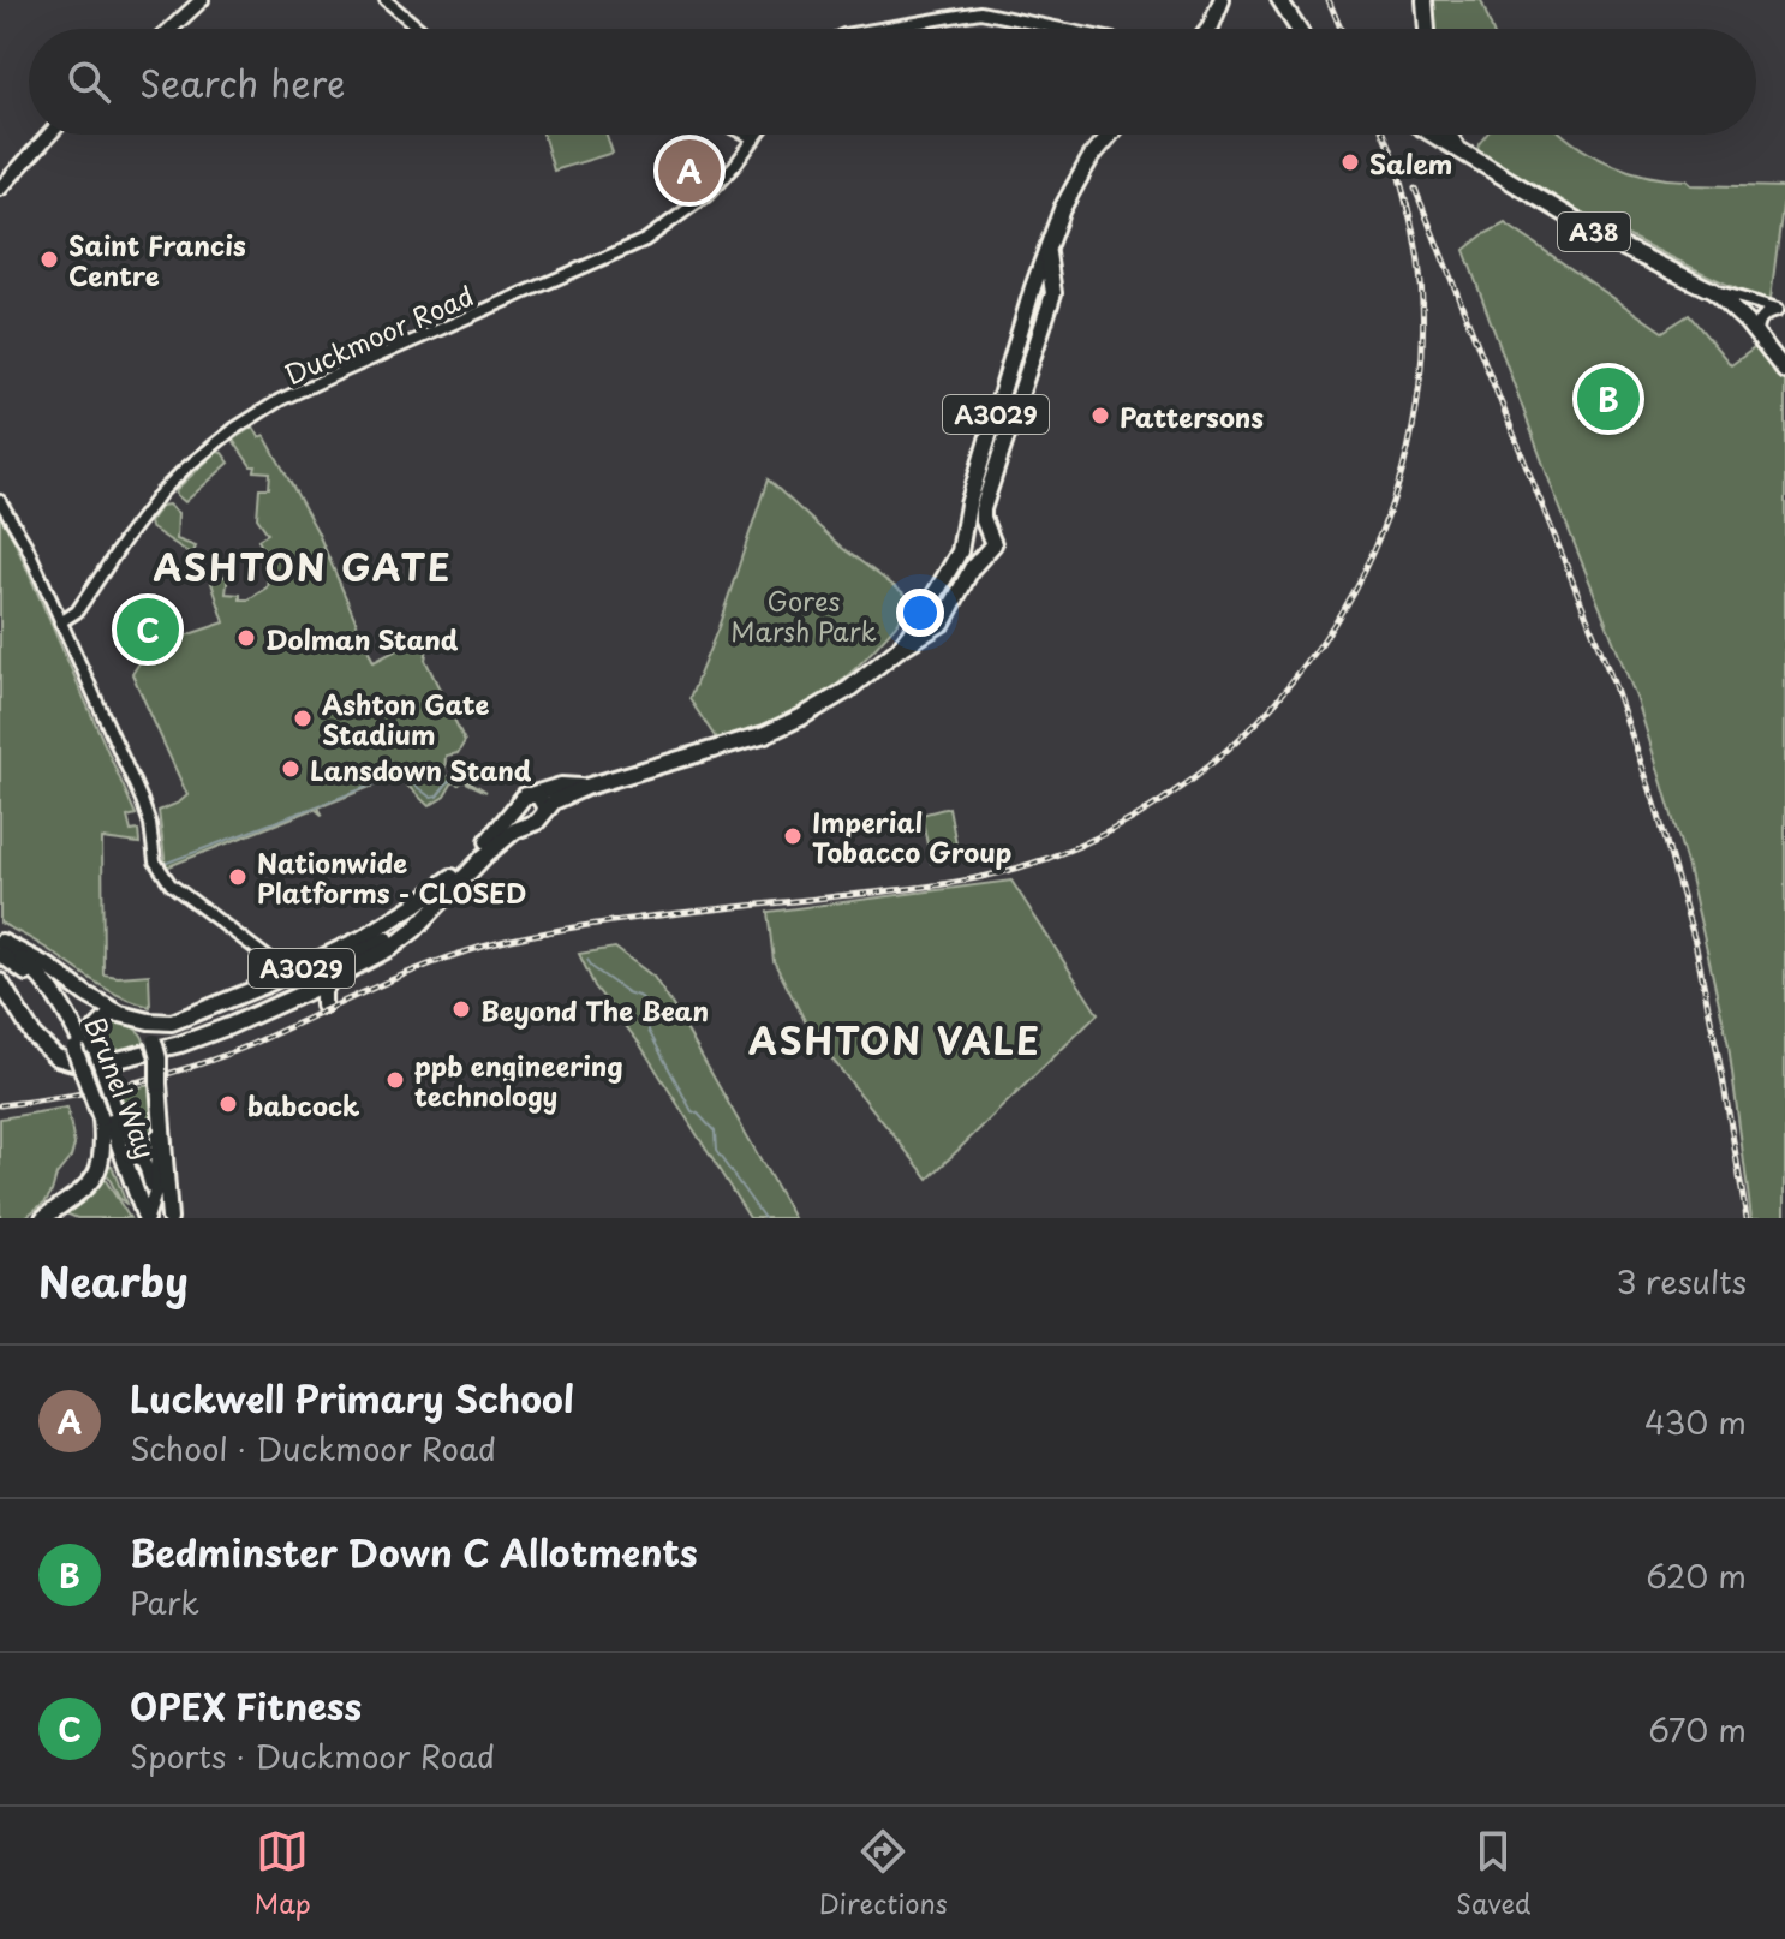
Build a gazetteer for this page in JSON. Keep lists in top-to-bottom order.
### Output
{
  "streets": {
    "highway": ["A38", "A3029", "Brunel Way"],
    "street": ["Duckmoor Road"]
  },
  "crossings": [
    ["A3029", "Brunel Way"]
  ],
  "districts": ["ASHTON GATE", "ASHTON VALE"],
  "parks": ["Gores Marsh Park"],
  "places": [
    "Salem",
    "Saint Francis Centre",
    "Pattersons",
    "Dolman Stand",
    "Ashton Gate Stadium",
    "Lansdown Stand",
    "Imperial Tobacco Group",
    "Nationwide Platforms - CLOSED",
    "Beyond The Bean",
    "ppb engineering technology",
    "babcock"
  ],
  "page": {
    "search": "Search here",
    "pins": ["A", "B", "C"],
    "heading": ["Nearby", "3 results"],
    "list": [
      {
        "mark": "A",
        "name": "Luckwell Primary School",
        "note": "School · Duckmoor Road",
        "value": "430 m"
      },
      {
        "mark": "B",
        "name": "Bedminster Down C Allotments",
        "note": "Park",
        "value": "620 m"
      },
      {
        "mark": "C",
        "name": "OPEX Fitness",
        "note": "Sports · Duckmoor Road",
        "value": "670 m"
      }
    ],
    "nav": ["Map", "Directions", "Saved"]
  }
}
